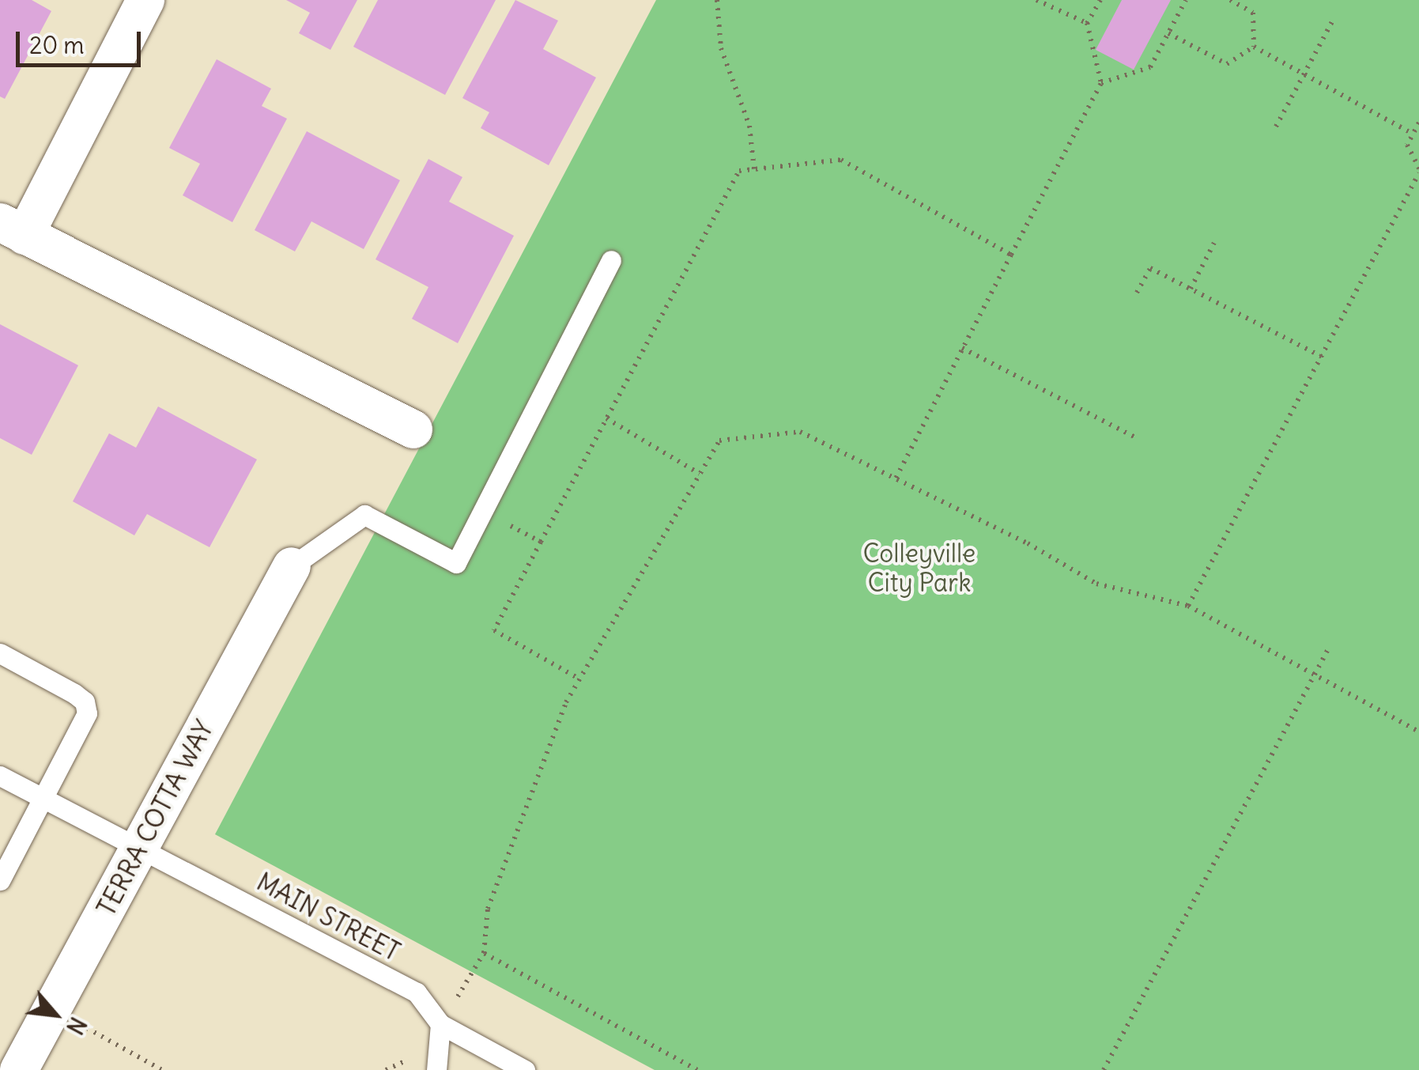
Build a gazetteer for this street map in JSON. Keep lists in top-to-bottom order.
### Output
{
  "streets": {
    "street": ["TERRA COTTA WAY"],
    "lane": ["MAIN STREET"]
  },
  "crossings": [
    ["TERRA COTTA WAY", "MAIN STREET"]
  ],
  "parks": ["Colleyville City Park"],
  "scale_bar": "20 m",
  "north": "bottom right"
}
